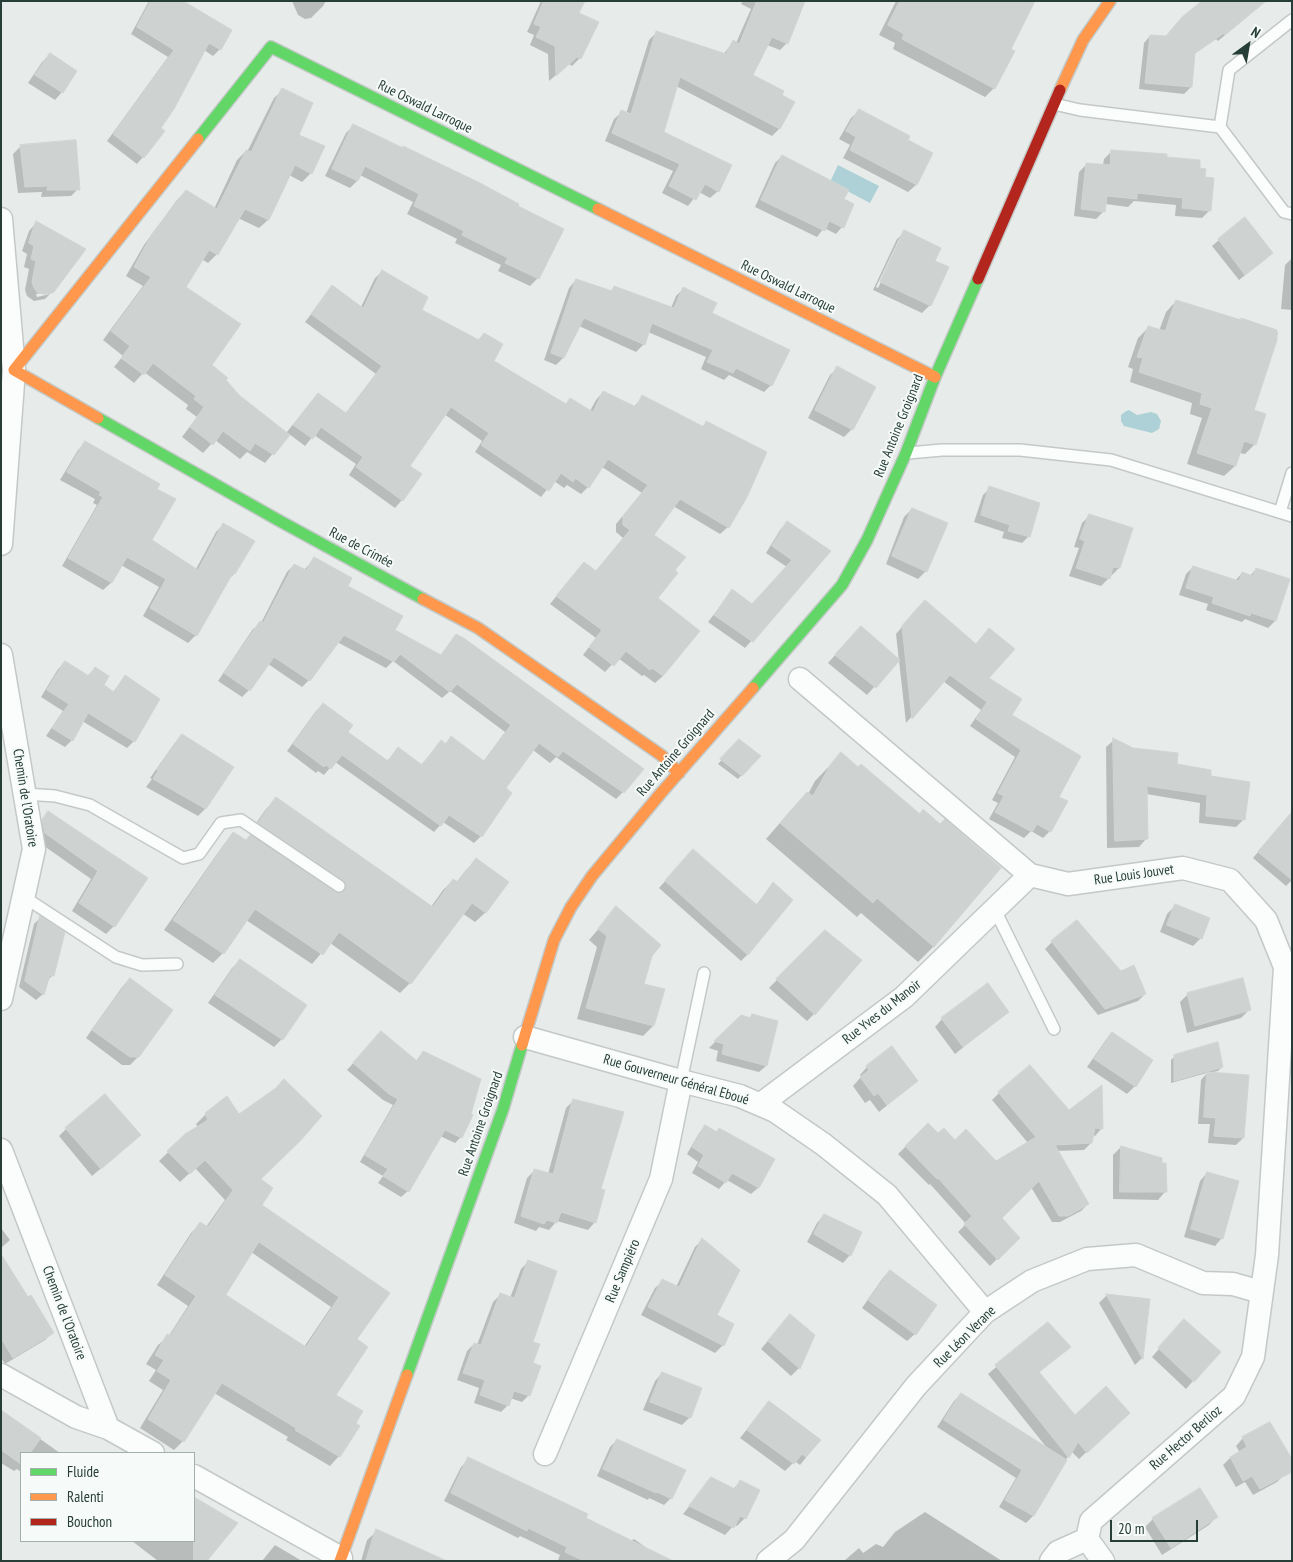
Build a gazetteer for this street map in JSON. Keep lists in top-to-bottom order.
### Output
{
  "streets": {
    "street": [
      "Rue Oswald Larroque",
      "Rue Antoine Groignard",
      "Rue de Crimée",
      "Chemin de l'Oratoire",
      "Rue Louis Jouvet",
      "Rue Yves du Manoir",
      "Rue Gouverneur Général Eboué",
      "Rue Sampiéro",
      "Rue Léon Verane",
      "Rue Hector Berlioz"
    ]
  },
  "crossings": [
    ["Rue Oswald Larroque", "Rue Antoine Groignard"],
    ["Rue Oswald Larroque", "Rue de Crimée"],
    ["Rue Antoine Groignard", "Rue de Crimée"],
    ["Rue Antoine Groignard", "Rue Gouverneur Général Eboué"],
    ["Rue Louis Jouvet", "Rue Yves du Manoir"],
    ["Rue Louis Jouvet", "Rue Léon Verane"],
    ["Rue Louis Jouvet", "Rue Hector Berlioz"],
    ["Rue Yves du Manoir", "Rue Gouverneur Général Eboué"],
    ["Rue Gouverneur Général Eboué", "Rue Sampiéro"],
    ["Rue Gouverneur Général Eboué", "Rue Léon Verane"],
    ["Rue Léon Verane", "Rue Hector Berlioz"]
  ],
  "legend": ["Fluide", "Ralenti", "Bouchon"],
  "scale_bar": "20 m",
  "north": "top right"
}
